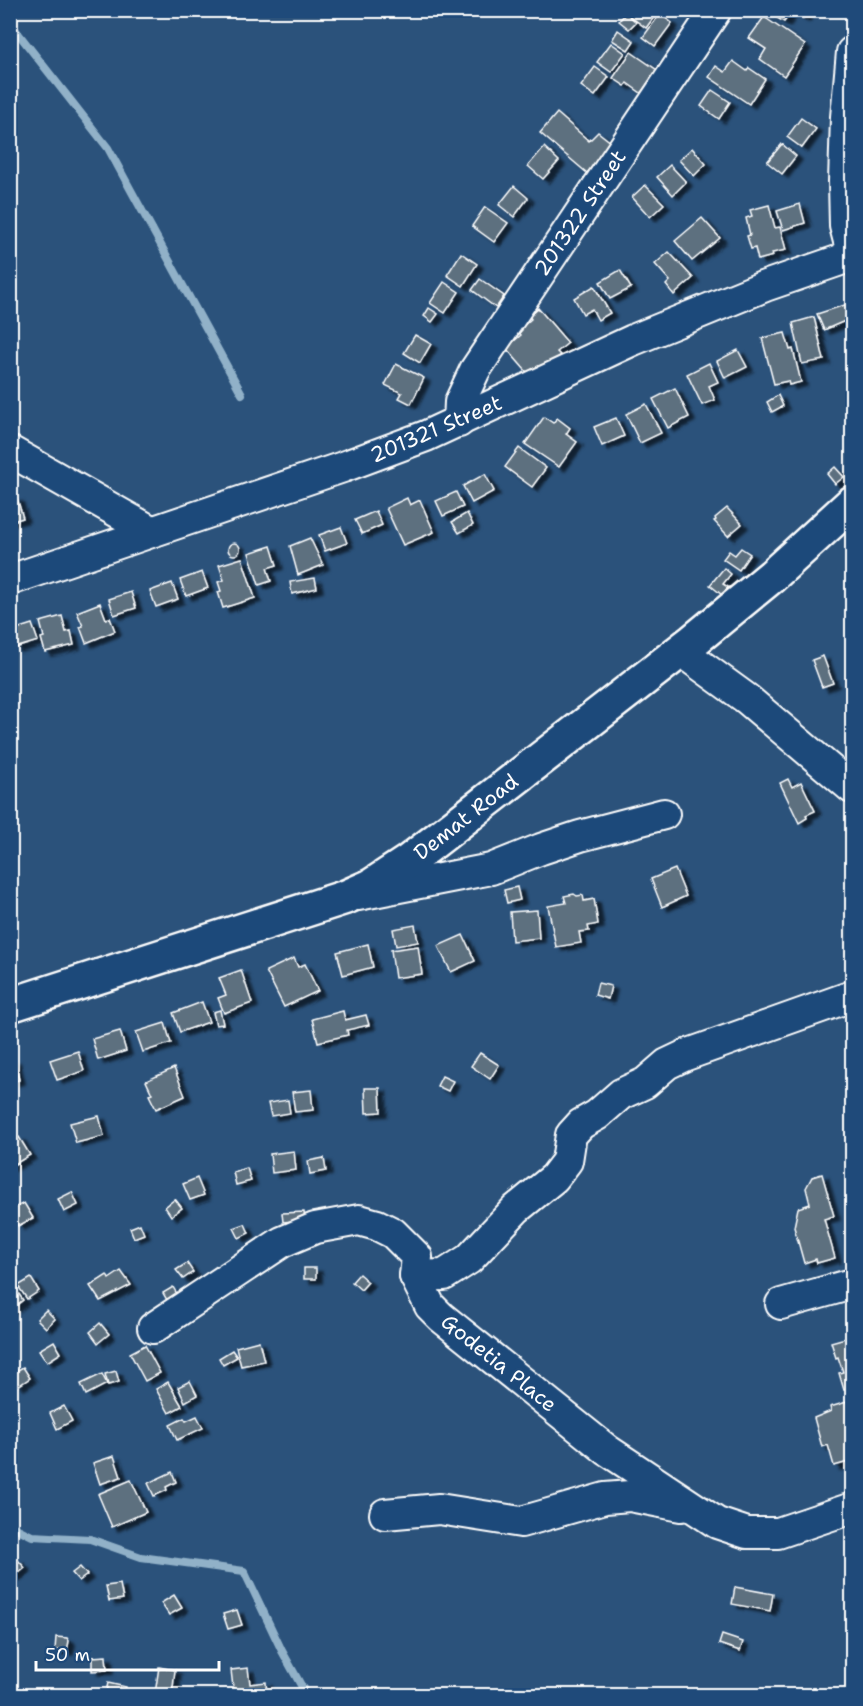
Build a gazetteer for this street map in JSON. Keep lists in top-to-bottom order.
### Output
{
  "streets": {
    "street": [
      "201322 Street",
      "201321 Street",
      "Demat Road",
      "Godetia Place"
    ]
  },
  "crossings": [
    ["201322 Street", "201321 Street"]
  ],
  "scale_bar": "50 m"
}
